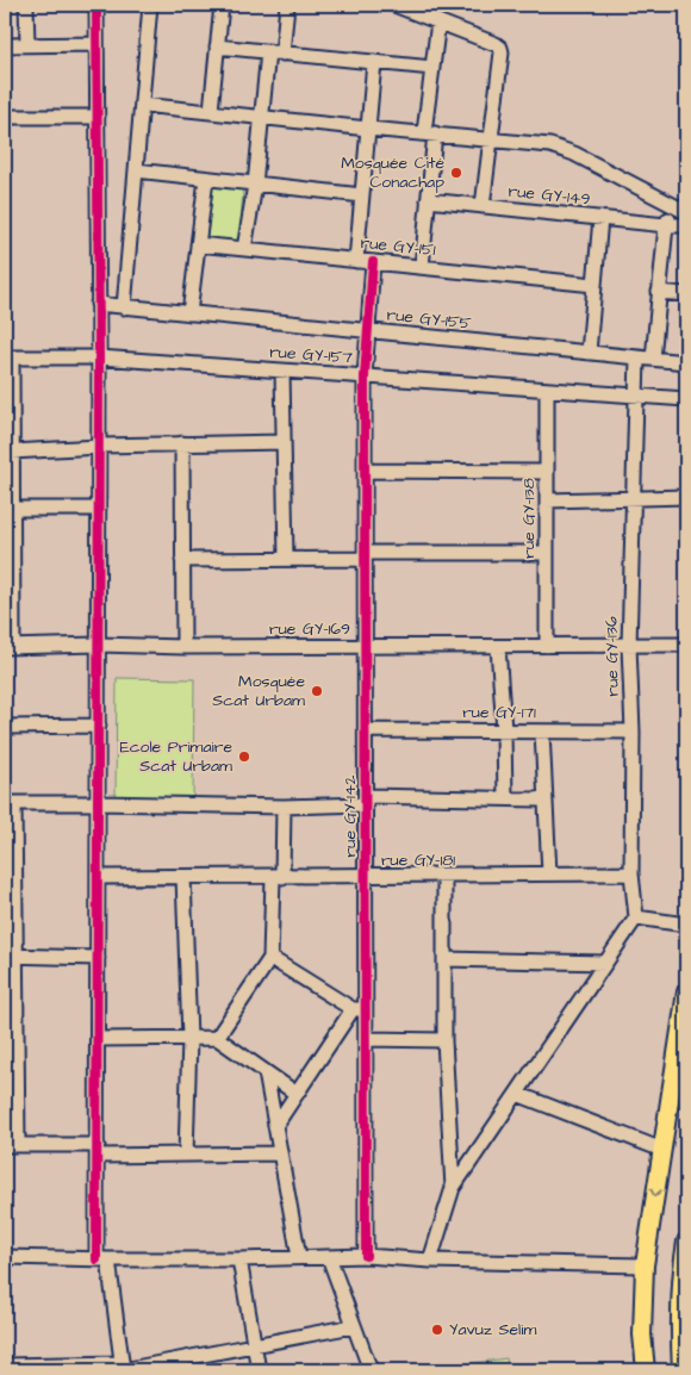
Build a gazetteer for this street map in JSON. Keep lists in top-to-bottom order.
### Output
{
  "streets": {
    "street": [
      "rue GY-149",
      "rue GY-151",
      "rue GY-155",
      "rue GY-157",
      "rue GY-138",
      "rue GY-169",
      "rue GY-136",
      "rue GY-171",
      "rue GY-142",
      "rue GY-181"
    ]
  },
  "crossings": [
    ["rue GY-151", "rue GY-142"],
    ["rue GY-155", "rue GY-136"],
    ["rue GY-155", "rue GY-142"],
    ["rue GY-157", "rue GY-138"],
    ["rue GY-157", "rue GY-136"],
    ["rue GY-157", "rue GY-142"],
    ["rue GY-138", "rue GY-169"],
    ["rue GY-169", "rue GY-136"],
    ["rue GY-169", "rue GY-142"],
    ["rue GY-136", "rue GY-171"],
    ["rue GY-136", "rue GY-181"],
    ["rue GY-171", "rue GY-142"],
    ["rue GY-142", "rue GY-181"]
  ],
  "places": [
    "Mosquée Cité Conachap",
    "Mosquée Scat Urbam",
    "Ecole Primaire Scat Urbam",
    "Yavuz Selim"
  ]
}
